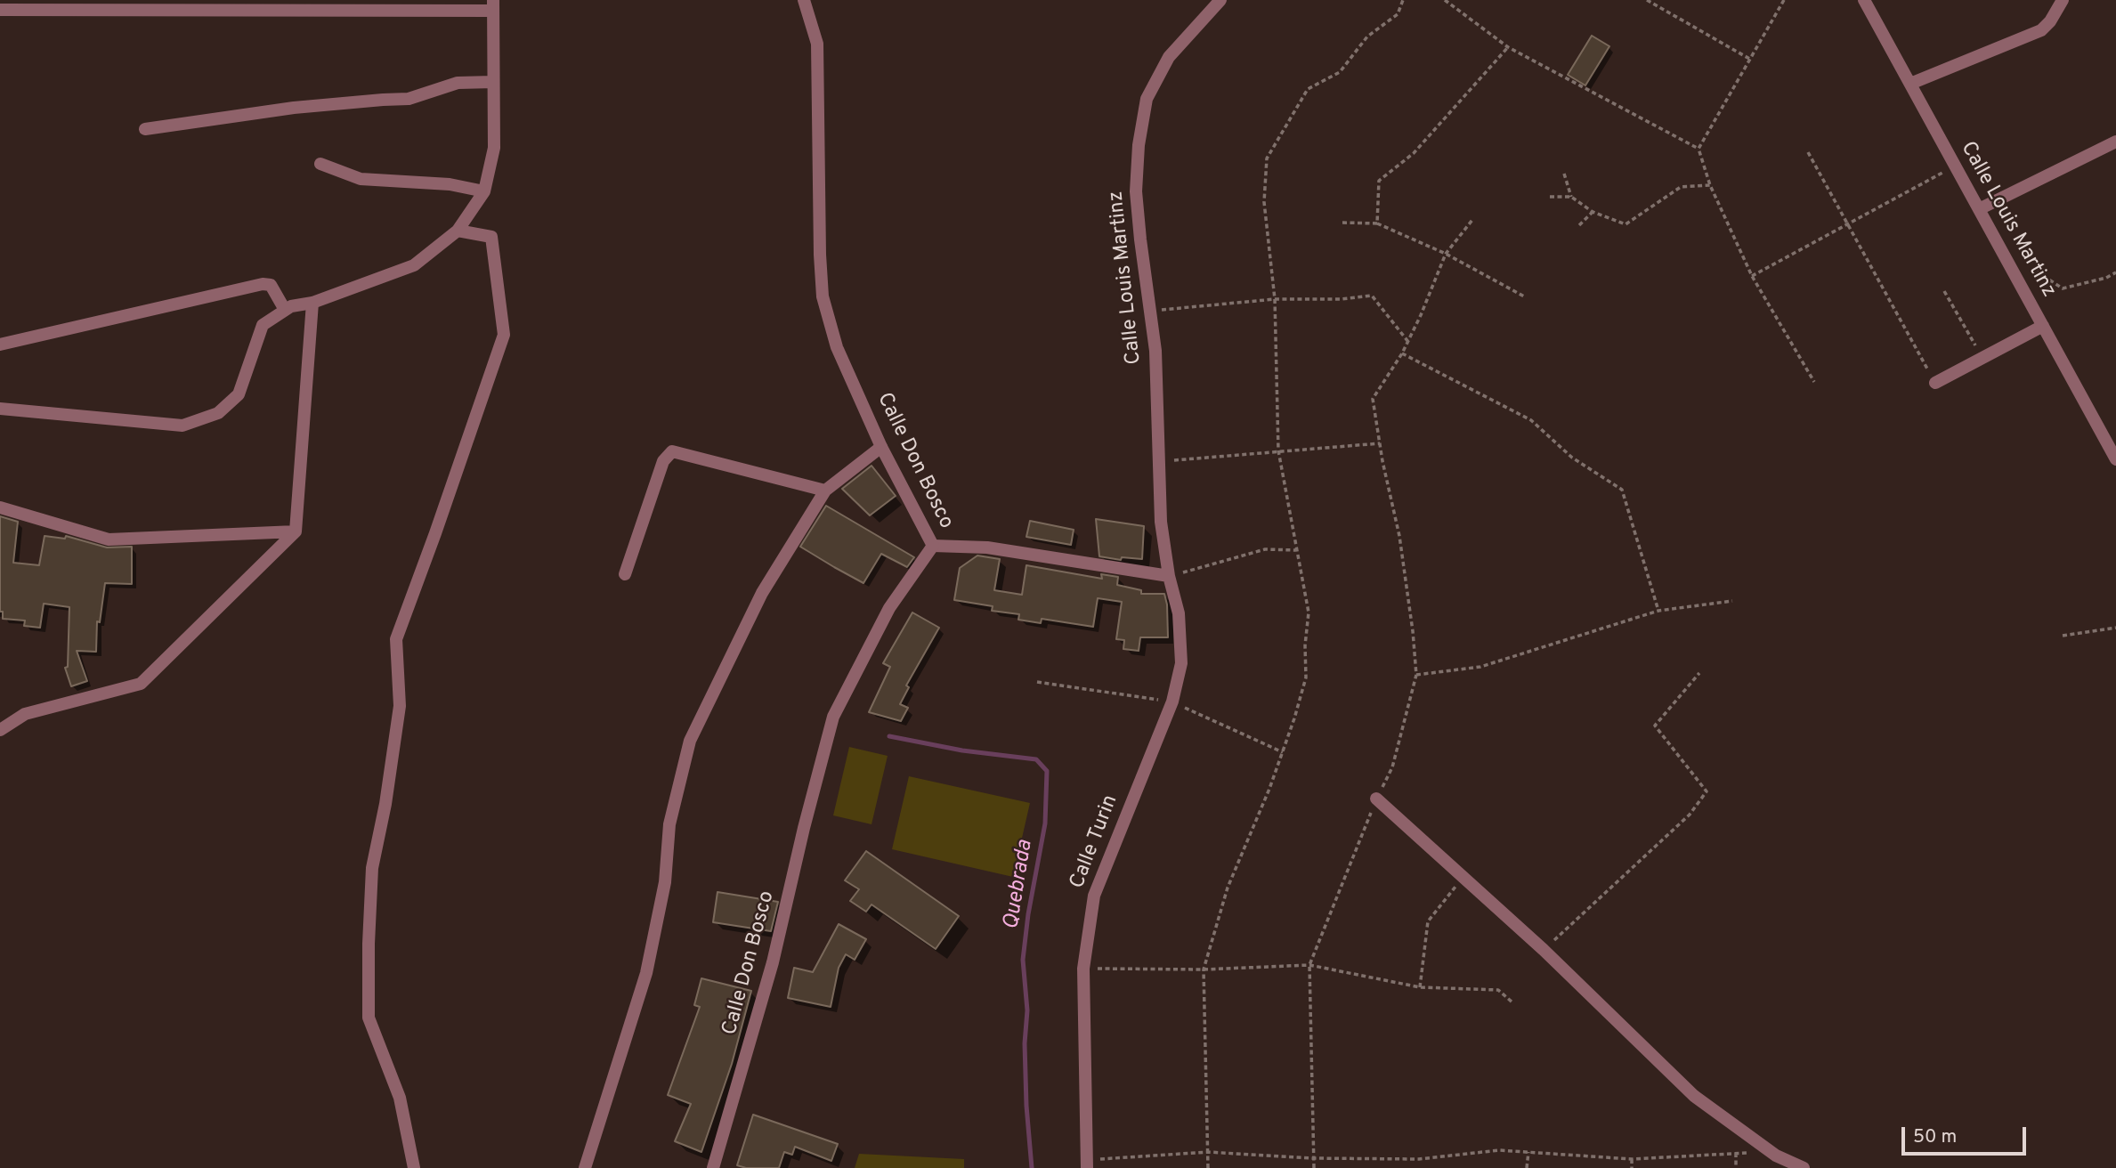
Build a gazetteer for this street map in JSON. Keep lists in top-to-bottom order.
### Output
{
  "streets": {
    "street": ["Calle Louis Martinz", "Calle Don Bosco", "Calle Turin"]
  },
  "crossings": [
    ["Calle Louis Martinz", "Calle Turin"]
  ],
  "water": ["Quebrada"],
  "scale_bar": "50 m"
}
